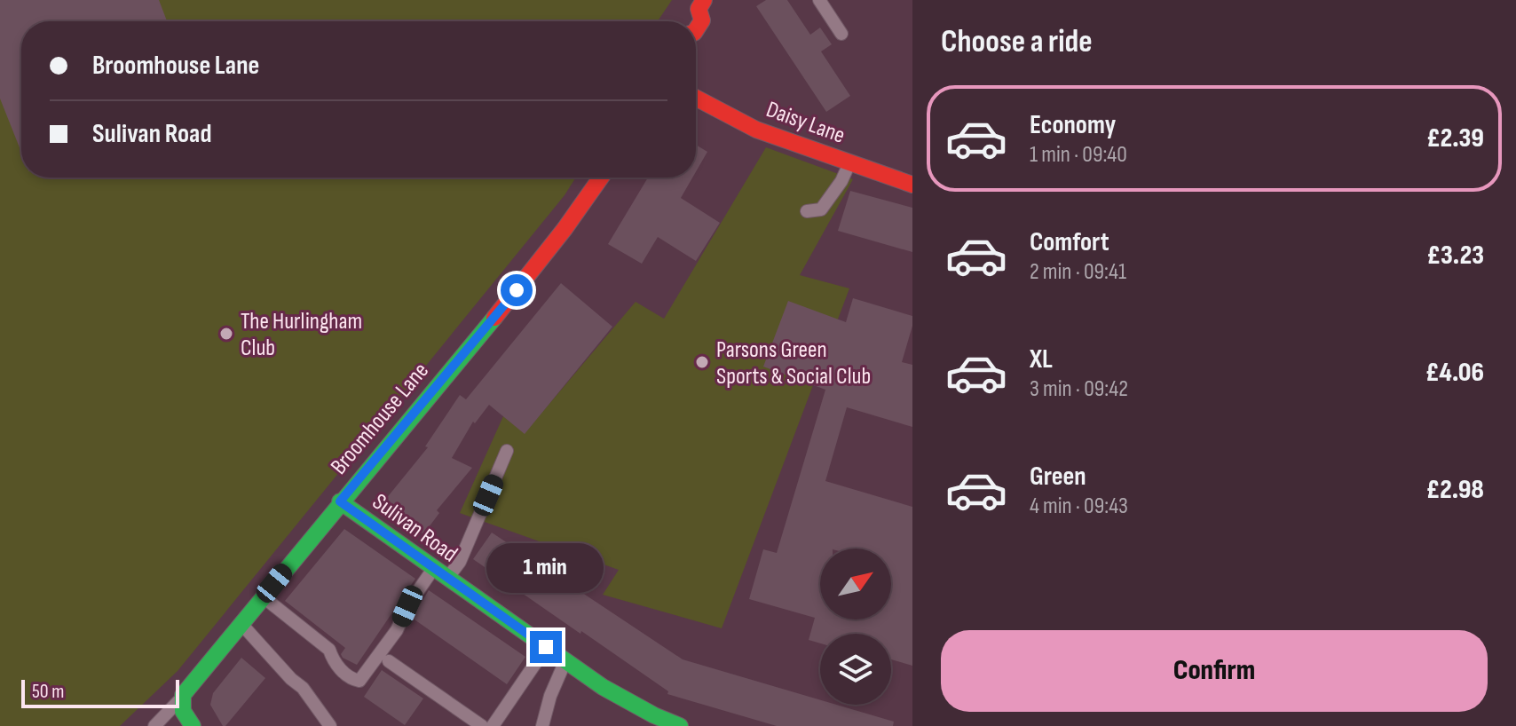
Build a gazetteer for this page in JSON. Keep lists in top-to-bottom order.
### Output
{
  "streets": {
    "street": ["Daisy Lane", "Broomhouse Lane", "Sulivan Road"]
  },
  "crossings": [
    ["Broomhouse Lane", "Sulivan Road"]
  ],
  "places": ["The Hurlingham Club", "Parsons Green Sports & Social Club"],
  "scale_bar": "50 m",
  "north": "top right",
  "page": {
    "heading": "Choose a ride",
    "banner": ["Broomhouse Lane", "Sulivan Road"],
    "list": [
      {
        "name": "Economy",
        "note": "1 min · 09:40",
        "value": "£2.39"
      },
      {
        "name": "Comfort",
        "note": "2 min · 09:41",
        "value": "£3.23"
      },
      {
        "name": "XL",
        "note": "3 min · 09:42",
        "value": "£4.06"
      },
      {
        "name": "Green",
        "note": "4 min · 09:43",
        "value": "£2.98"
      }
    ],
    "bubble": "1 min",
    "buttons": "Confirm",
    "scale": "50 m"
  }
}
